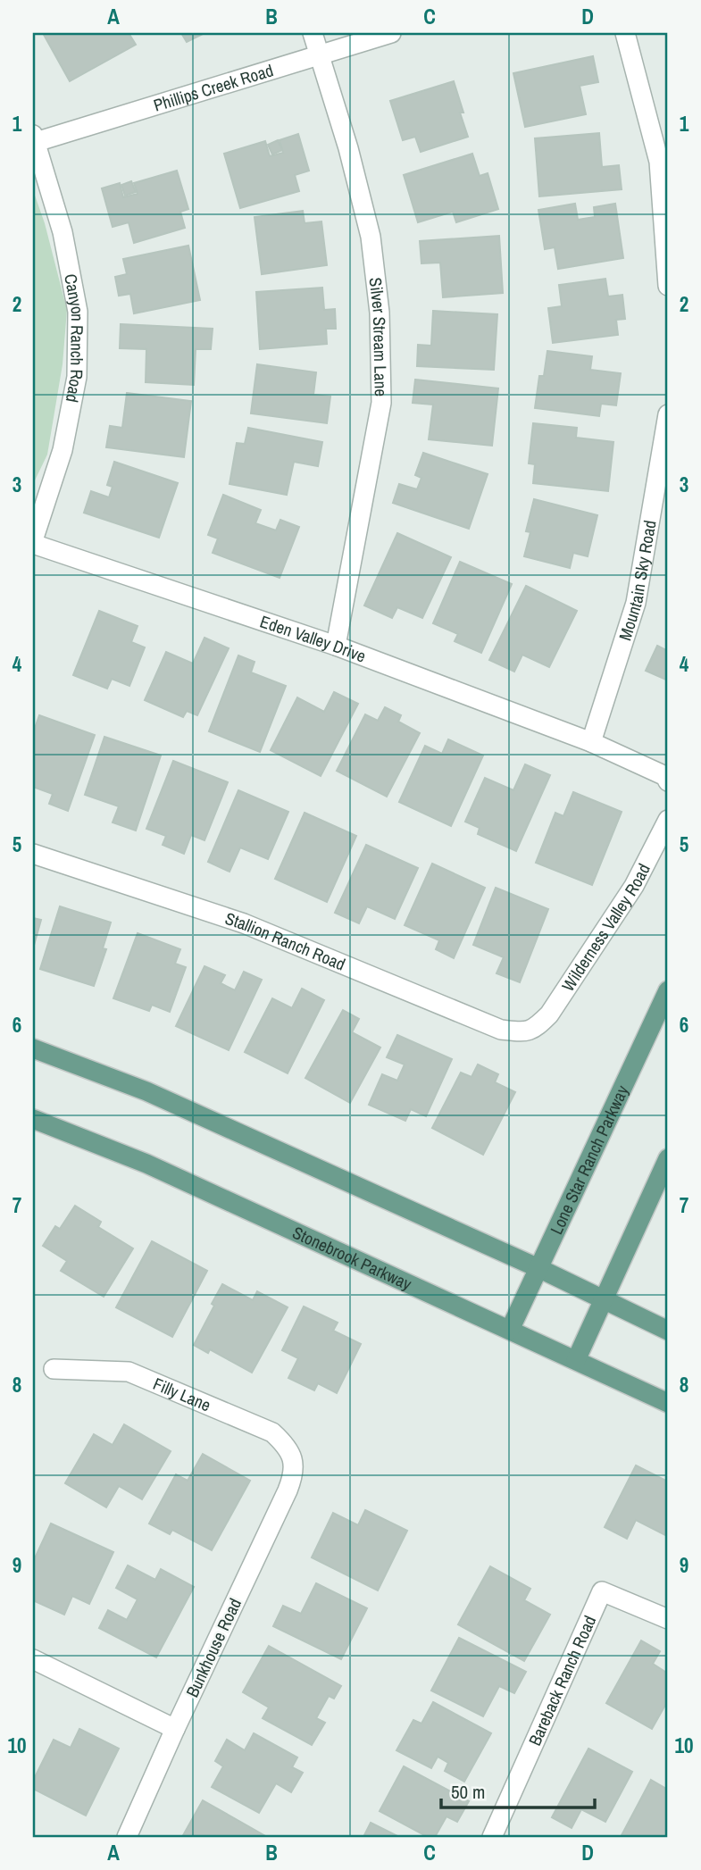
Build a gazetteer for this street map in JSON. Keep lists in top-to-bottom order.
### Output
{
  "streets": {
    "main road": ["Lone Star Ranch Parkway", "Stonebrook Parkway"],
    "street": [
      "Phillips Creek Road",
      "Silver Stream Lane",
      "Canyon Ranch Road",
      "Mountain Sky Road",
      "Eden Valley Drive",
      "Wilderness Valley Road",
      "Stallion Ranch Road",
      "Filly Lane",
      "Bunkhouse Road",
      "Bareback Ranch Road"
    ]
  },
  "crossings": [
    ["Phillips Creek Road", "Silver Stream Lane"],
    ["Phillips Creek Road", "Canyon Ranch Road"],
    ["Silver Stream Lane", "Eden Valley Drive"],
    ["Canyon Ranch Road", "Eden Valley Drive"],
    ["Mountain Sky Road", "Eden Valley Drive"],
    ["Wilderness Valley Road", "Stallion Ranch Road"],
    ["Lone Star Ranch Parkway", "Stonebrook Parkway"],
    ["Filly Lane", "Bunkhouse Road"]
  ],
  "scale_bar": "50 m",
  "grid": {
    "columns": [
      "A",
      "B",
      "C",
      "D"
    ],
    "rows": [
      "1",
      "2",
      "3",
      "4",
      "5",
      "6",
      "7",
      "8",
      "9",
      "10"
    ]
  }
}
